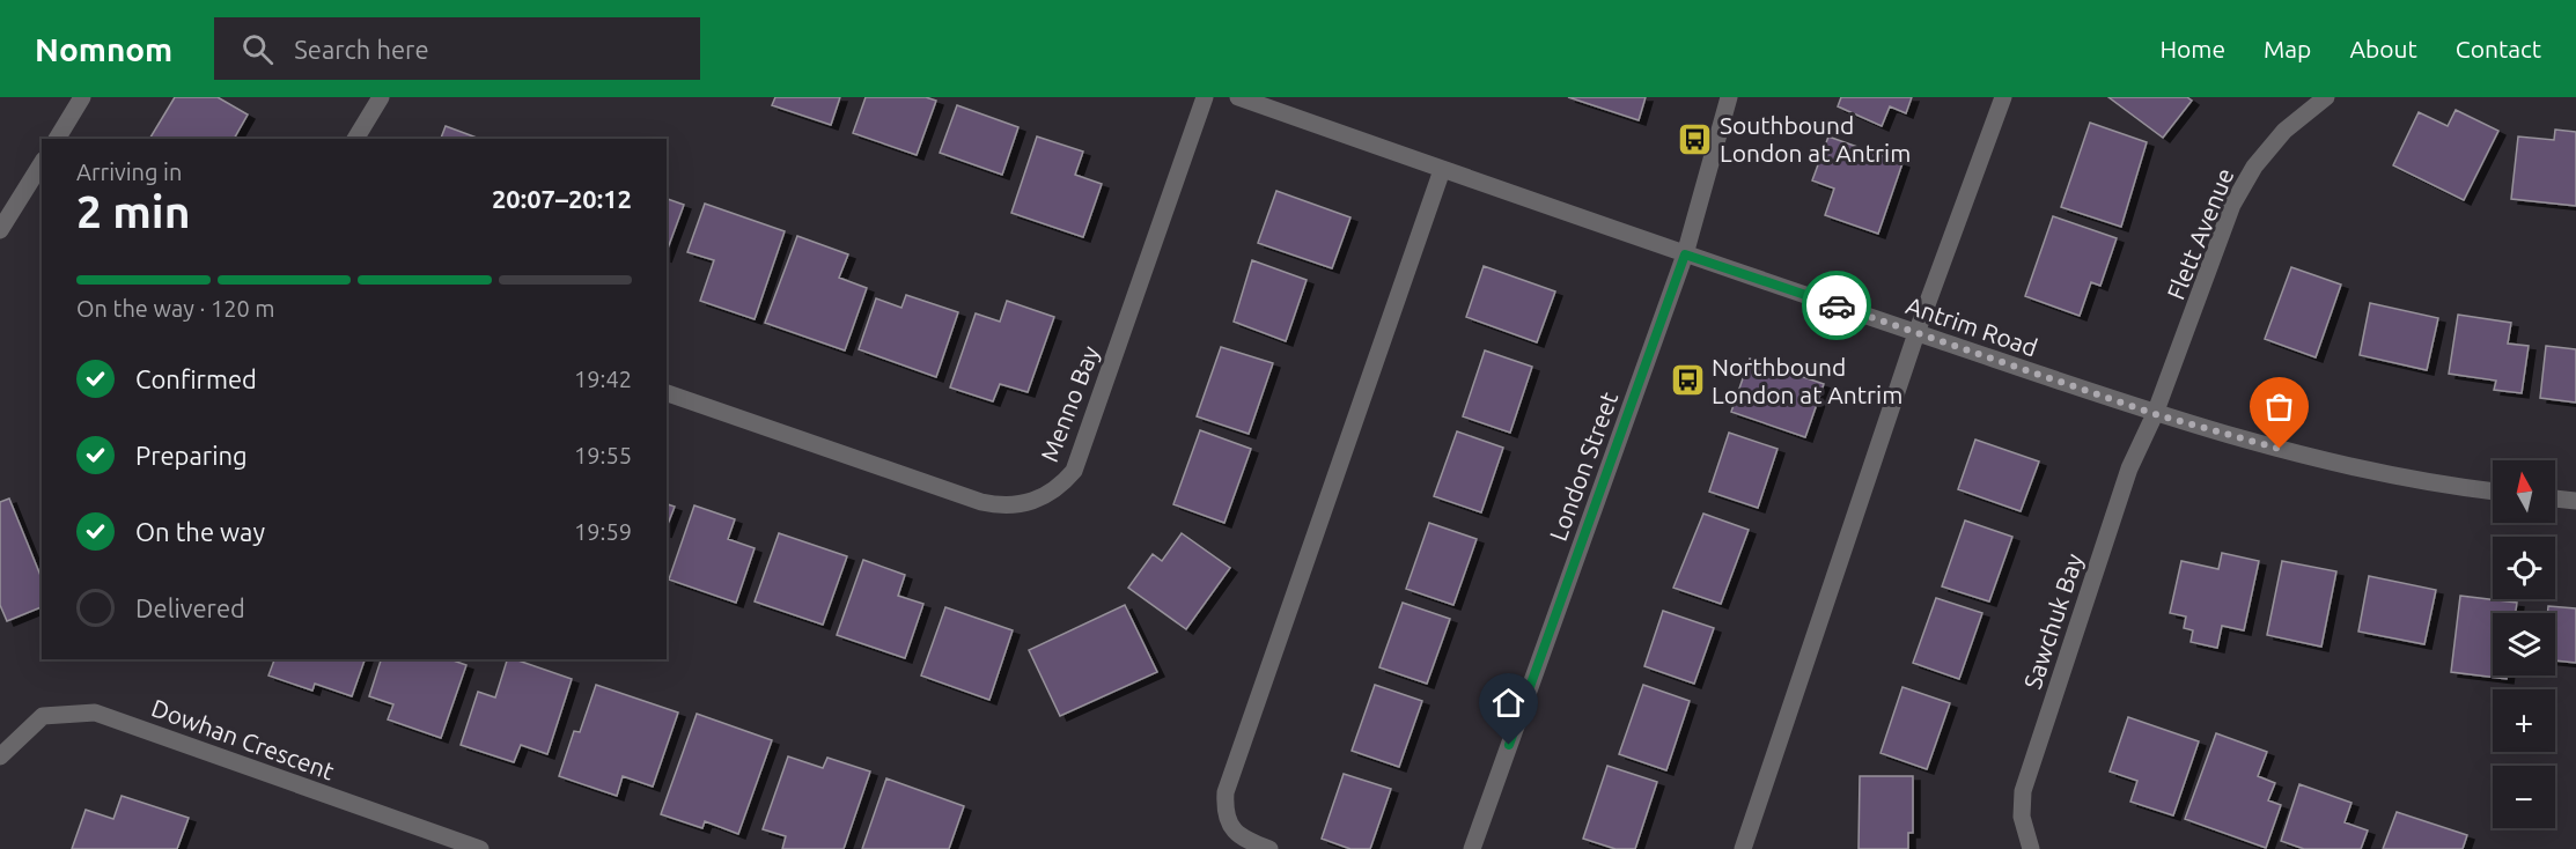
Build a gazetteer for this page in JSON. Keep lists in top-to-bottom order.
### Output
{
  "streets": {
    "street": [
      "Flett Avenue",
      "Antrim Road",
      "Menno Bay",
      "London Street",
      "Sawchuk Bay",
      "Dowhan Crescent"
    ]
  },
  "crossings": [
    ["Flett Avenue", "Antrim Road"],
    ["Flett Avenue", "Sawchuk Bay"],
    ["Antrim Road", "London Street"],
    ["Antrim Road", "Sawchuk Bay"]
  ],
  "places": {
    "bus stop": ["Southbound London at Antrim", "Northbound London at Antrim"]
  },
  "north": "top",
  "page": {
    "header": "Nomnom",
    "search": "Search here",
    "nav": [
      "Home",
      "Map",
      "About",
      "Contact"
    ],
    "heading": ["2 min", "Arriving in", "20:07–20:12"],
    "bar": "On the way · 120 m",
    "list": [
      ["Confirmed", "19:42"],
      ["Preparing", "19:55"],
      ["On the way", "19:59"],
      "Delivered"
    ],
    "map_buttons": ["+", "−"]
  }
}
